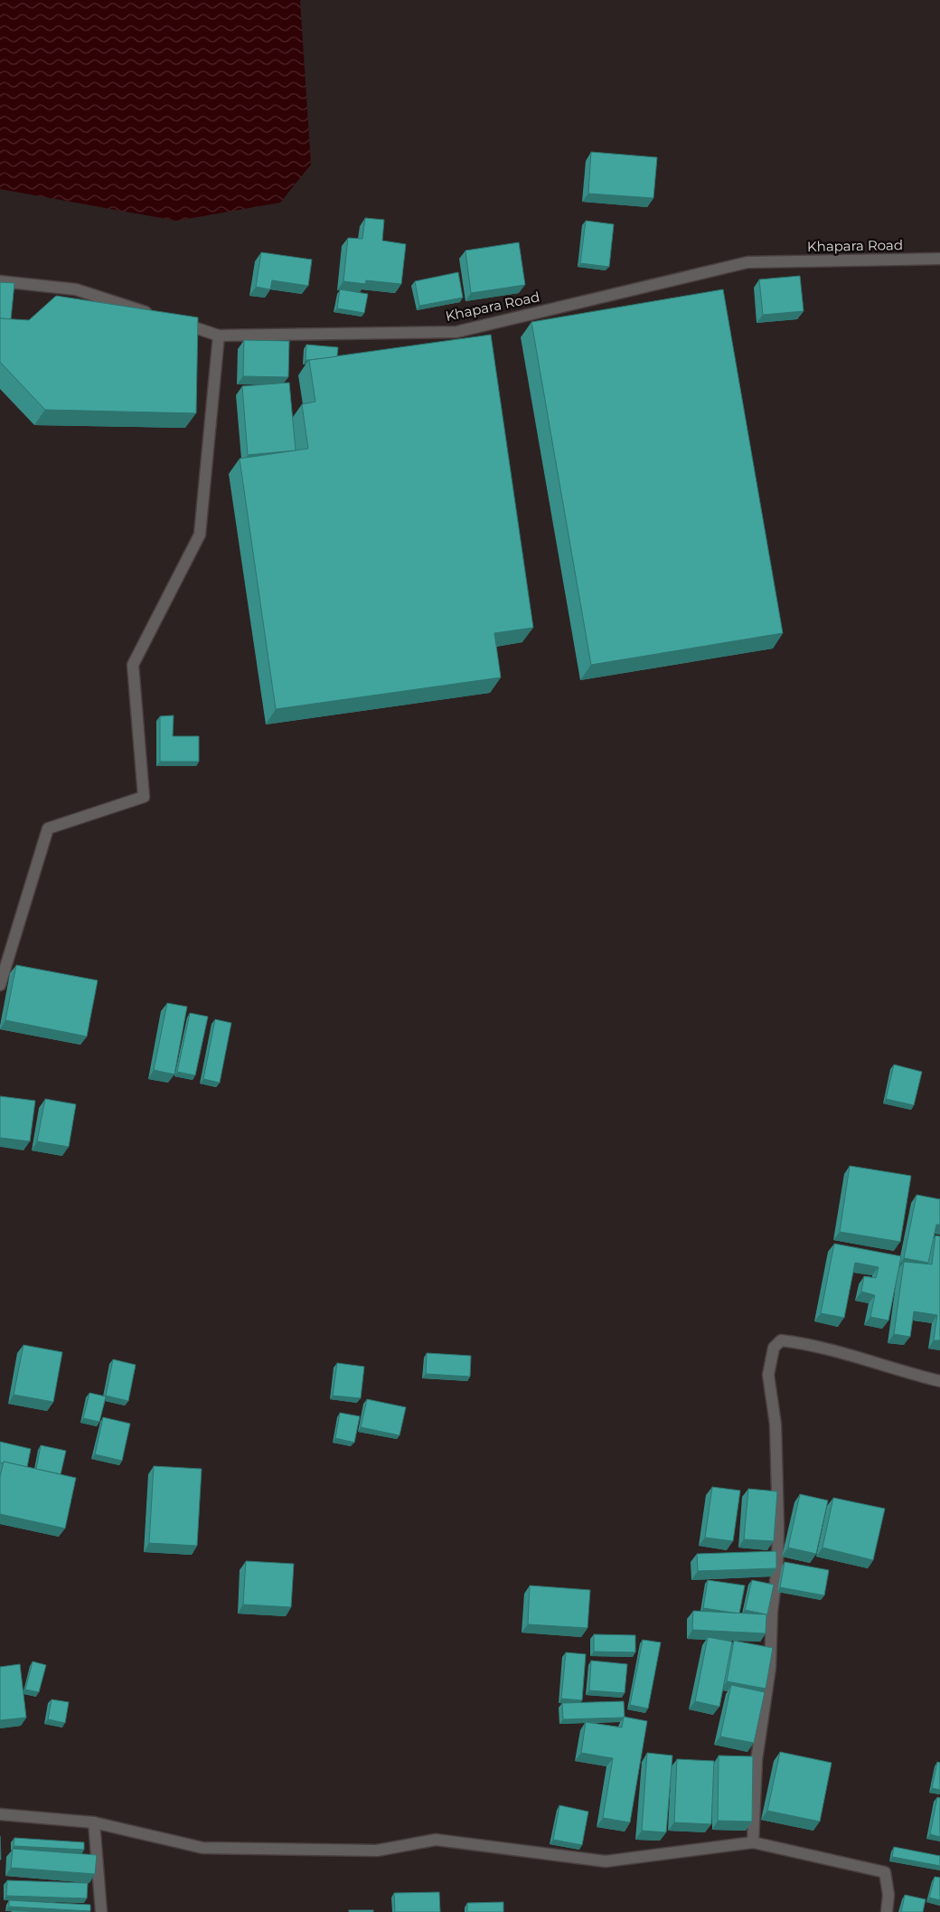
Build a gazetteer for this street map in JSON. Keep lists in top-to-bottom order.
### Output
{
  "streets": {
    "street": ["Khapara Road"]
  }
}
